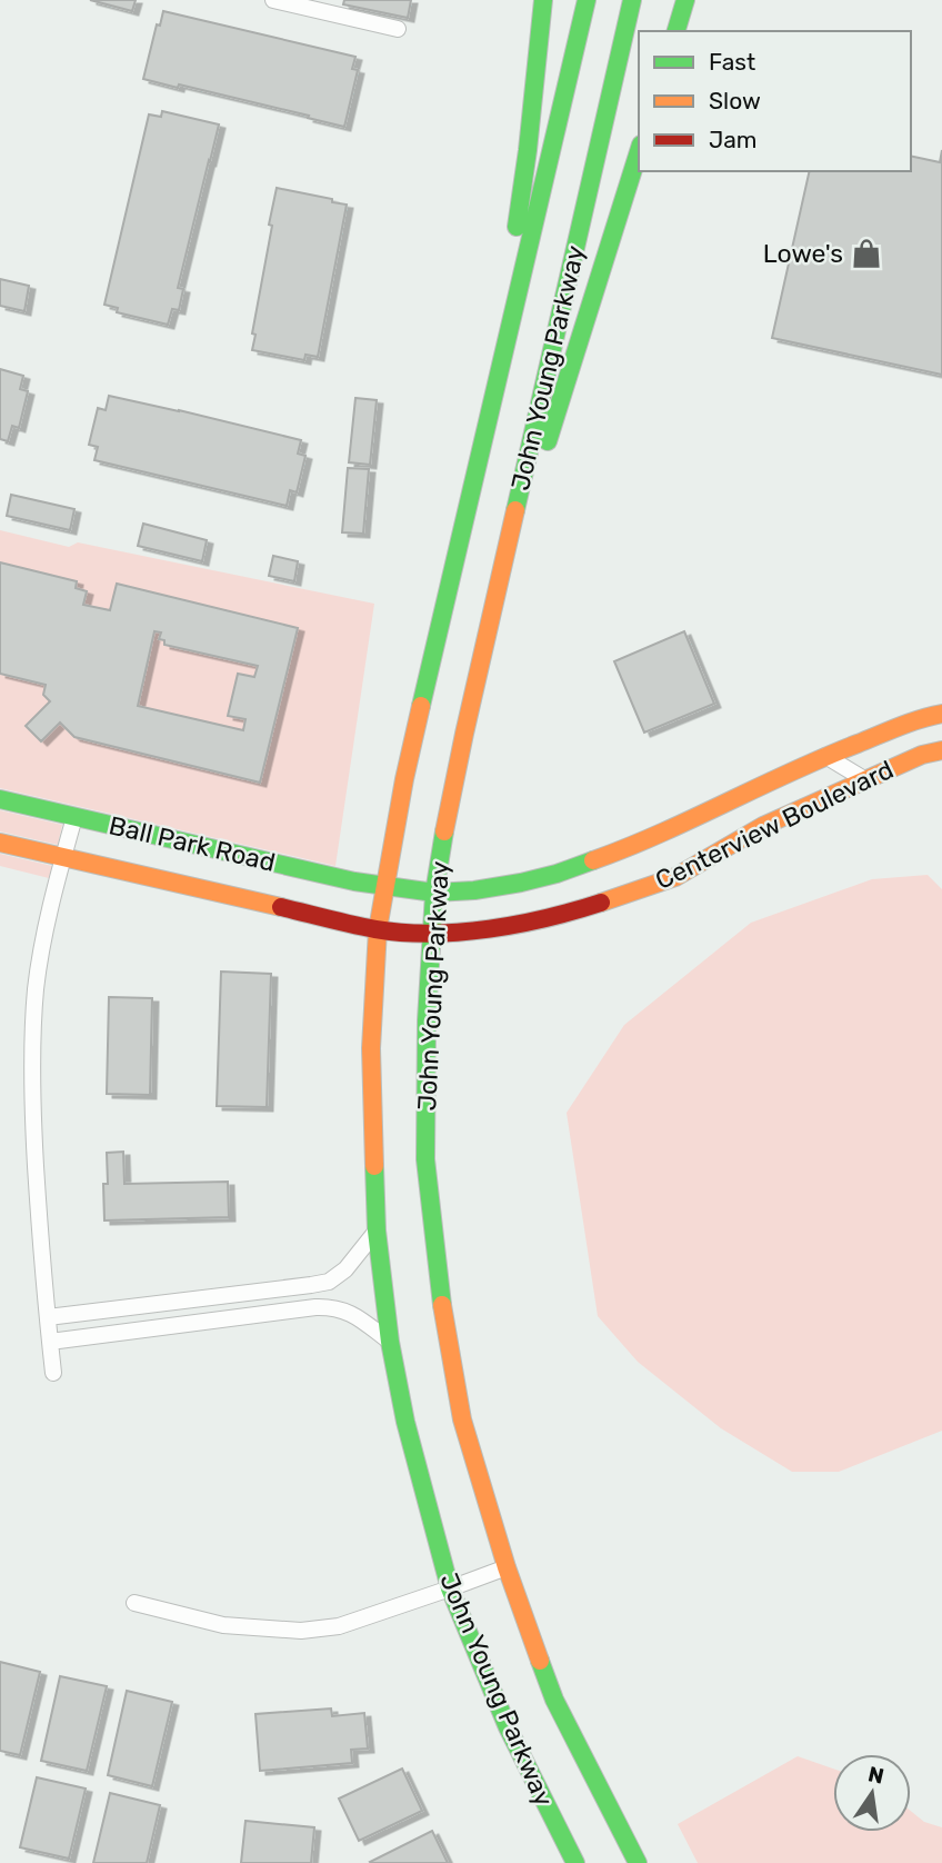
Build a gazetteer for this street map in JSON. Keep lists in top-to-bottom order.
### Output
{
  "streets": {
    "main road": ["John Young Parkway", "Centerview Boulevard", "Ball Park Road"]
  },
  "crossings": [
    ["John Young Parkway", "Centerview Boulevard"],
    ["John Young Parkway", "Ball Park Road"],
    ["Centerview Boulevard", "Ball Park Road"]
  ],
  "places": {
    "shop": ["Lowe's"]
  },
  "legend": ["Fast", "Slow", "Jam"],
  "north": "top"
}
